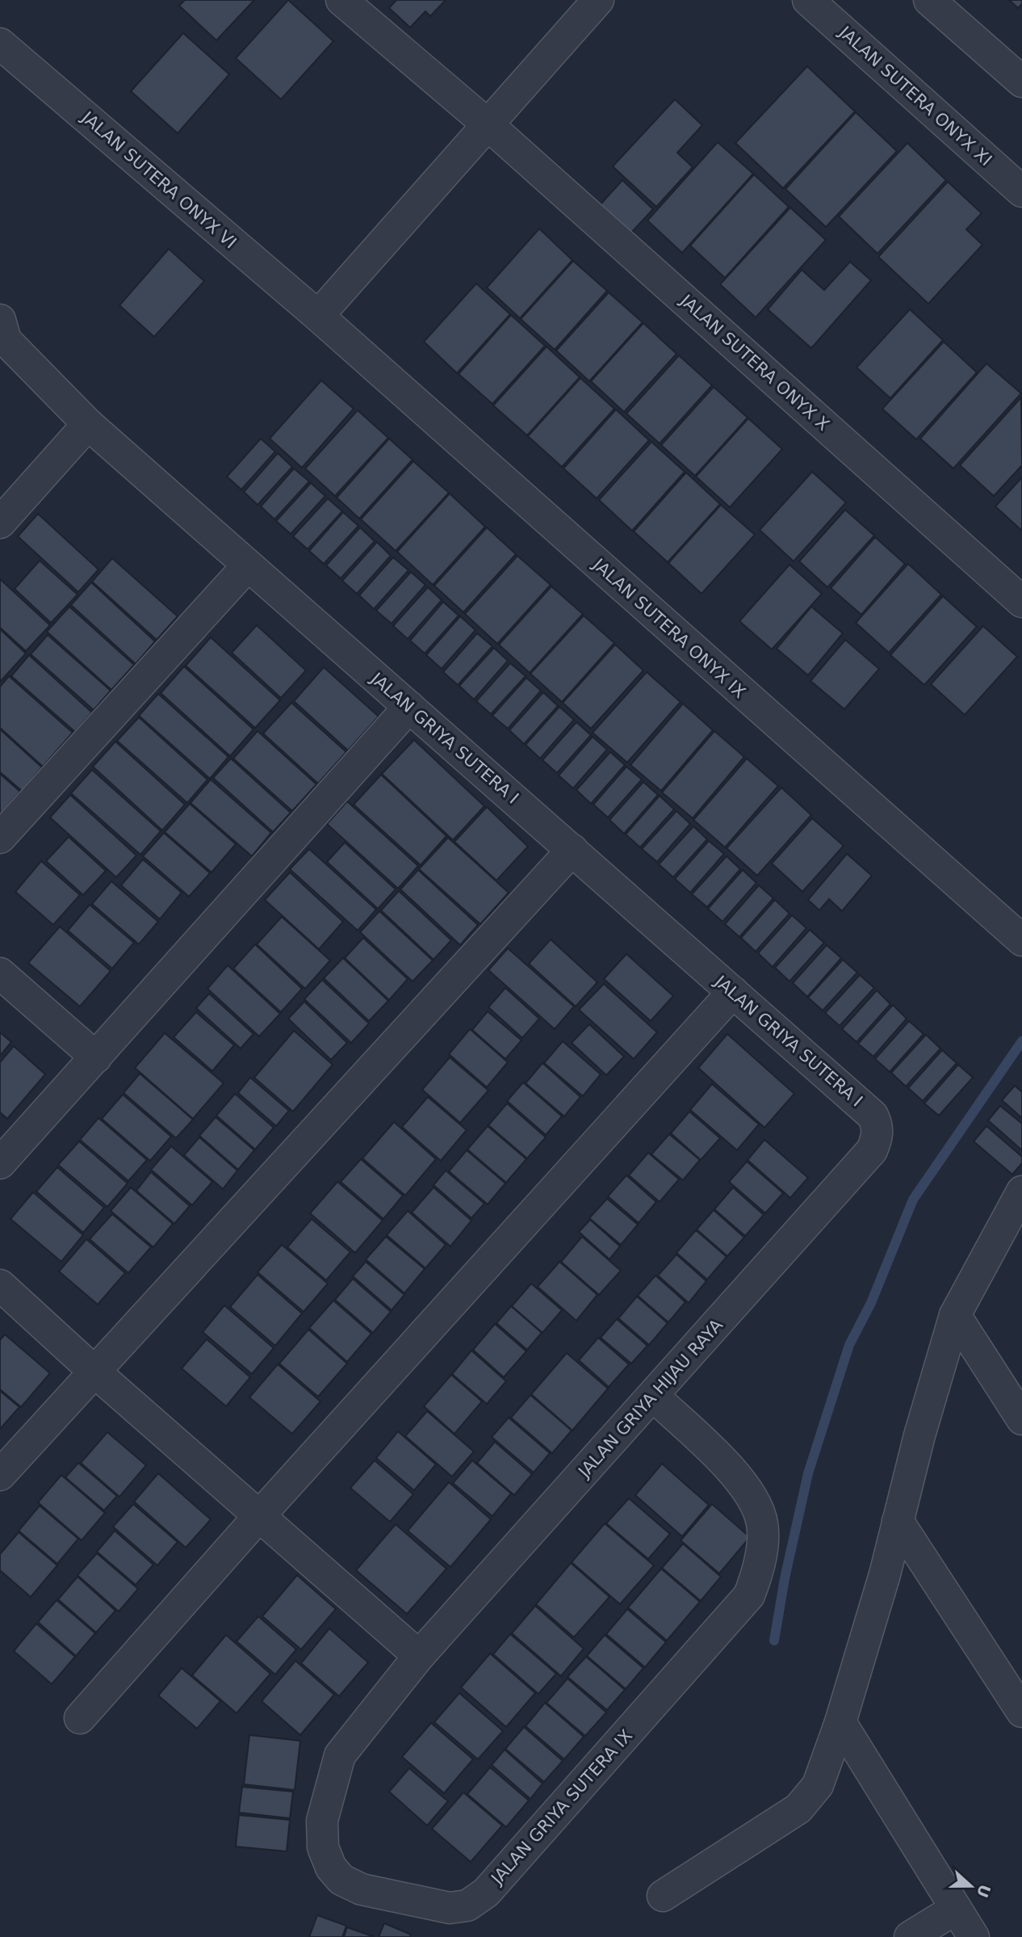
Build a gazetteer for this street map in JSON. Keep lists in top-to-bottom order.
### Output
{
  "streets": {
    "street": [
      "JALAN SUTERA ONYX XI",
      "JALAN SUTERA ONYX VI",
      "JALAN SUTERA ONYX X",
      "JALAN SUTERA ONYX IX",
      "JALAN GRIYA SUTERA I",
      "JALAN GRIYA HIJAU RAYA",
      "JALAN GRIYA SUTERA IX"
    ]
  },
  "crossings": [
    ["JALAN SUTERA ONYX VI", "JALAN SUTERA ONYX IX"],
    ["JALAN GRIYA SUTERA I", "JALAN GRIYA HIJAU RAYA"],
    ["JALAN GRIYA HIJAU RAYA", "JALAN GRIYA SUTERA IX"]
  ],
  "north": "right"
}
